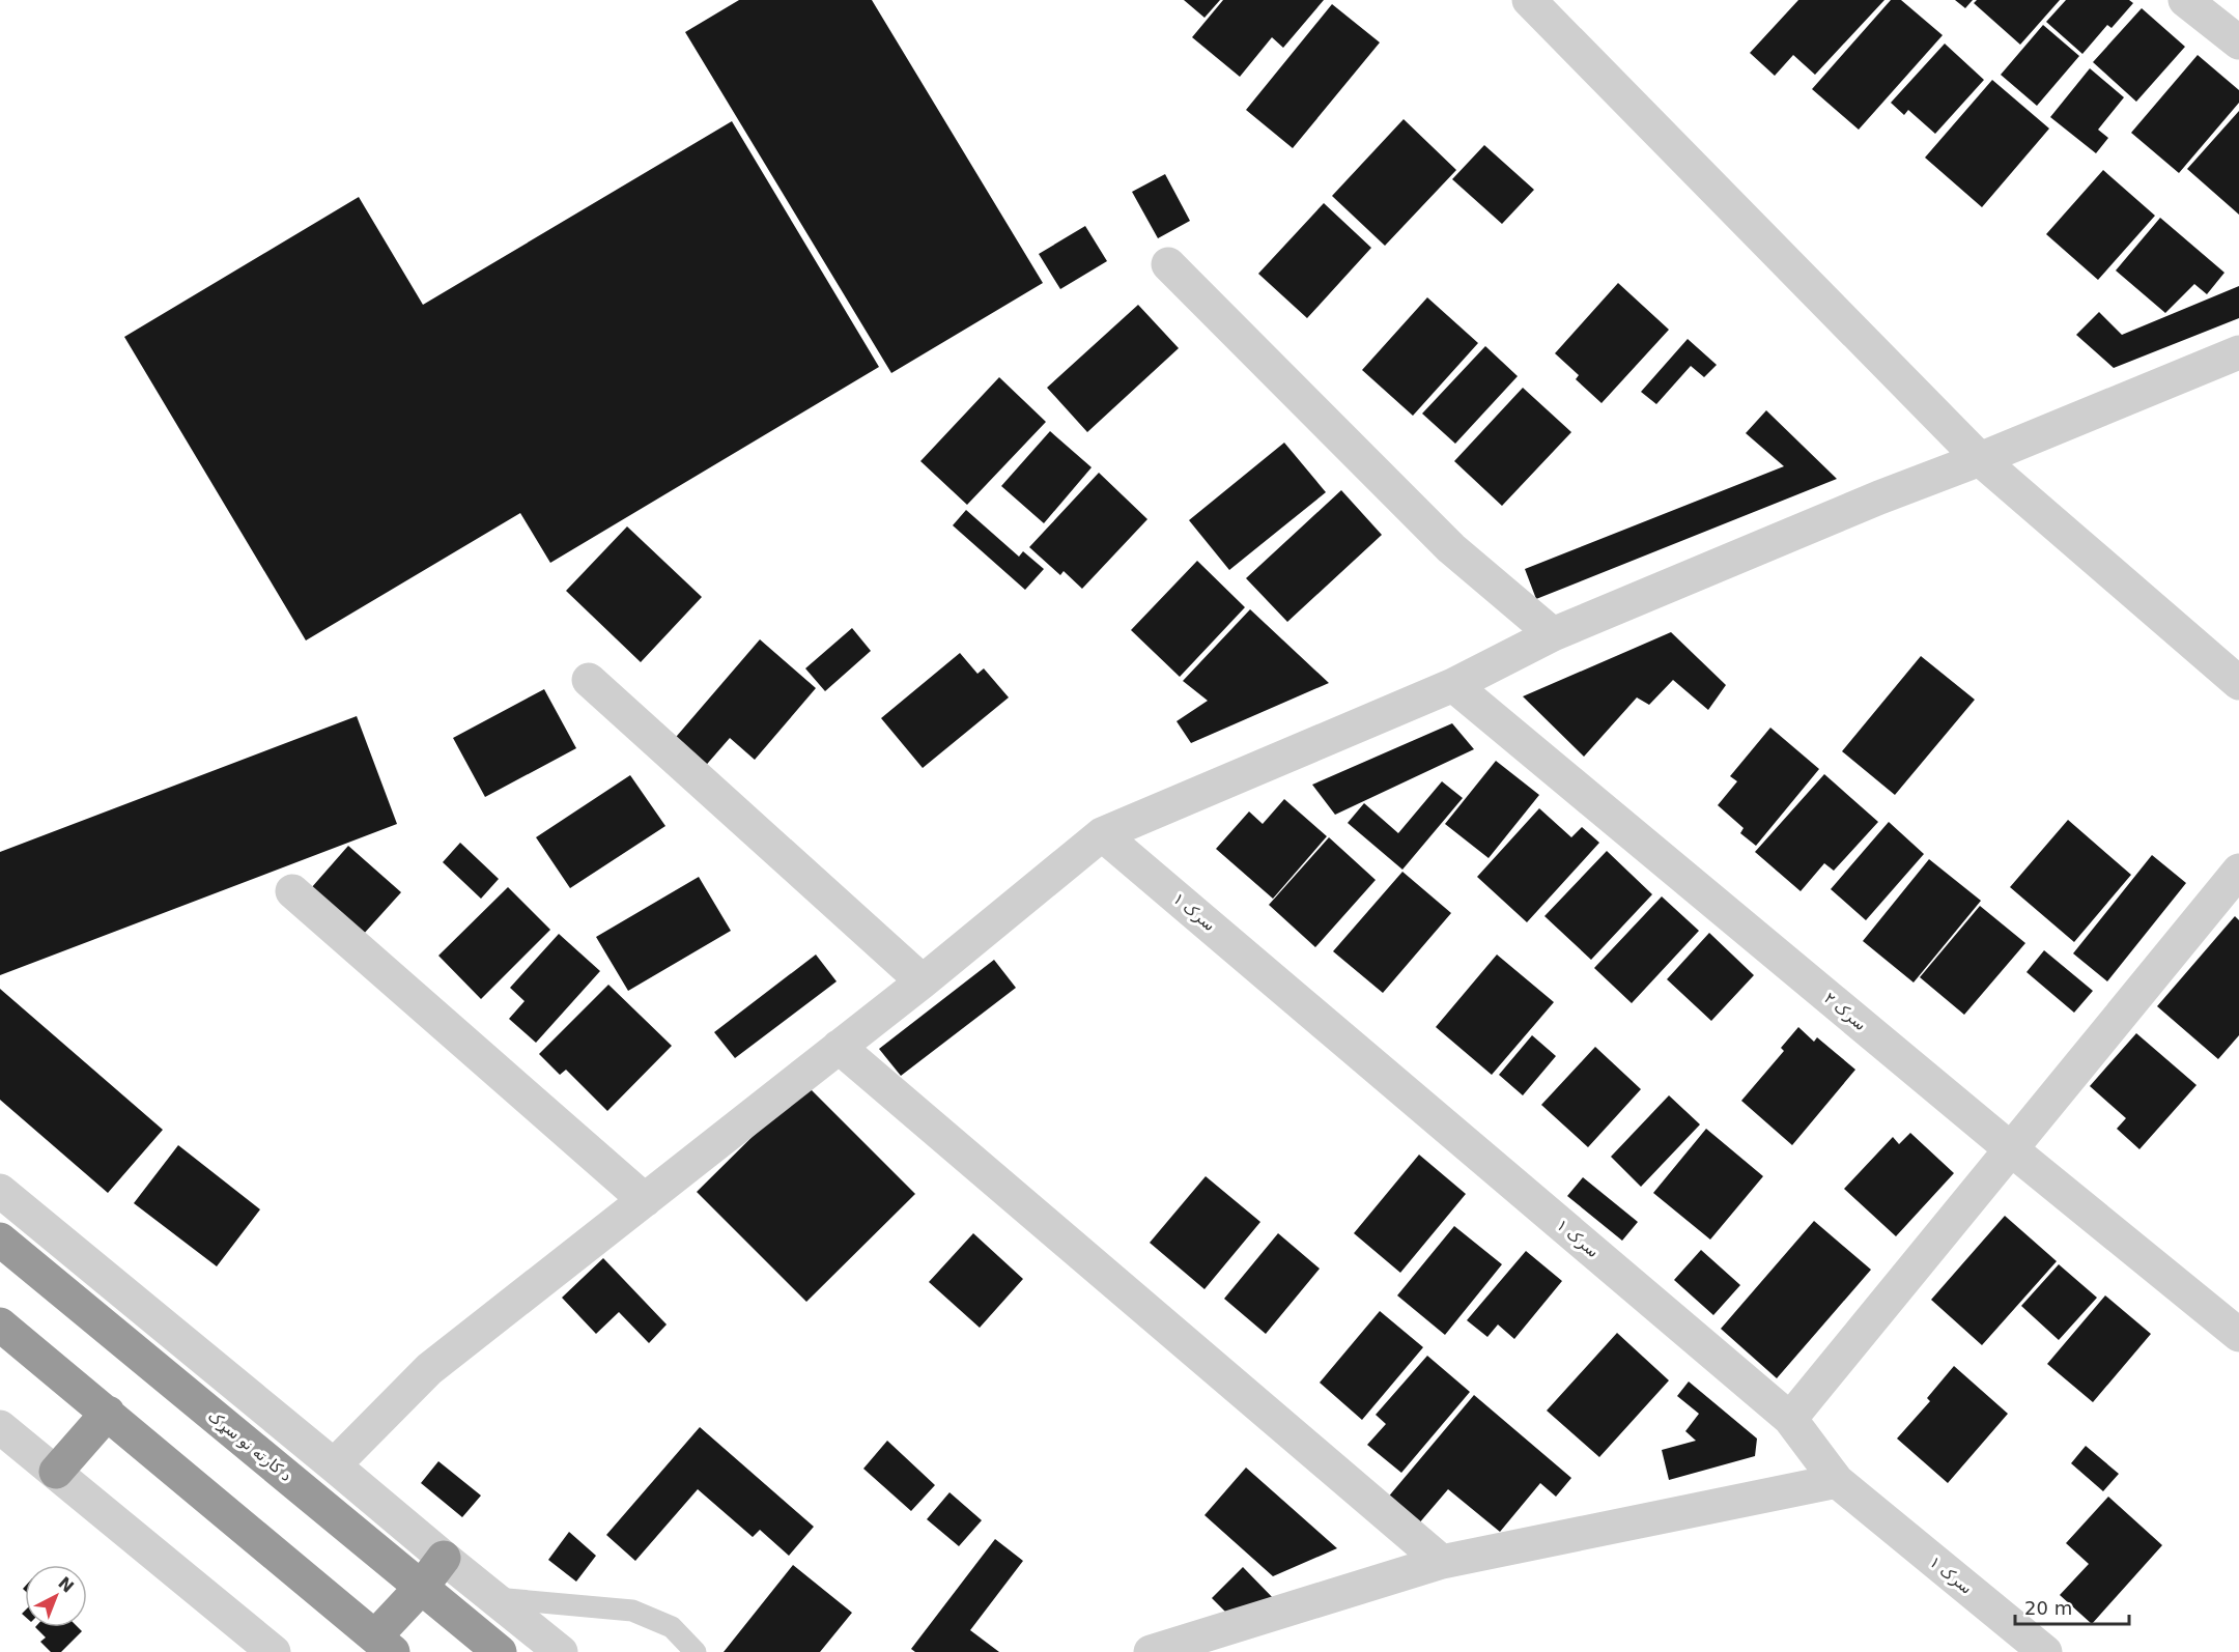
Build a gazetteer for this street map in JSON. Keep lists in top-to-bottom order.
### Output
{
  "streets": {
    "highway": ["د کارته نو سړک"],
    "street": ["سرک ۱", "سرک ۲"]
  },
  "scale_bar": "20 m",
  "north": "top right"
}
